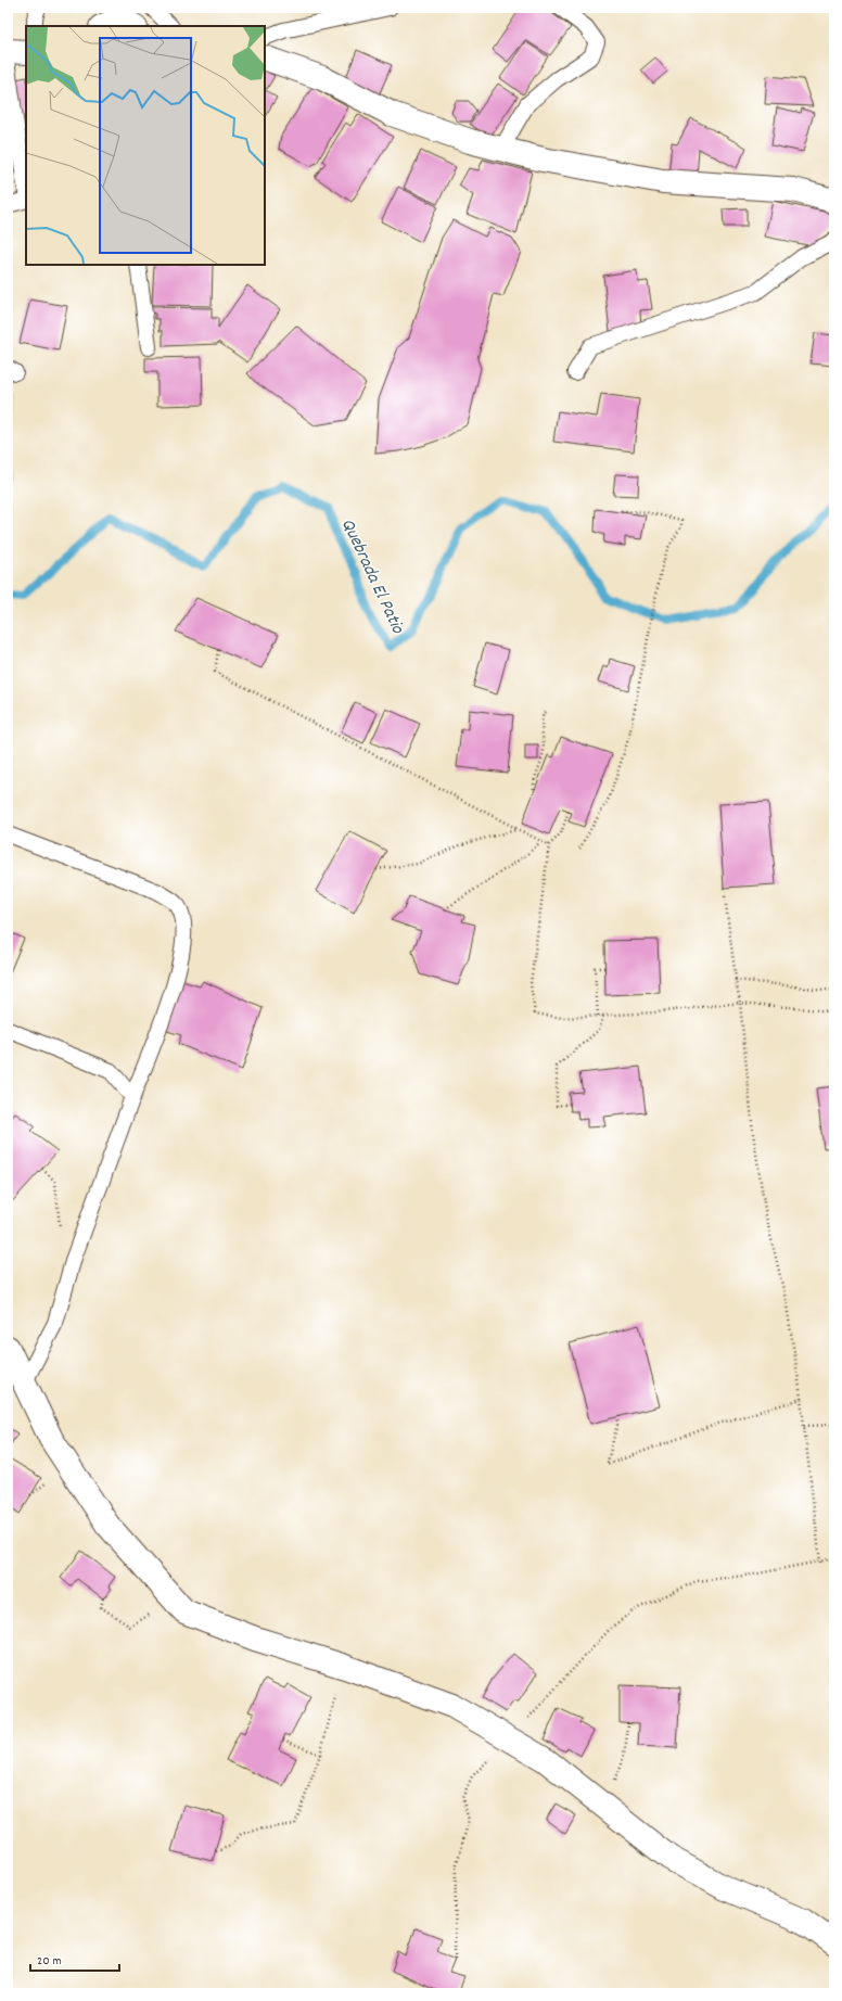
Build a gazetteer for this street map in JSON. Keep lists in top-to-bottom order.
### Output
{
  "water": ["Quebrada El Patio"],
  "scale_bar": "20 m"
}
